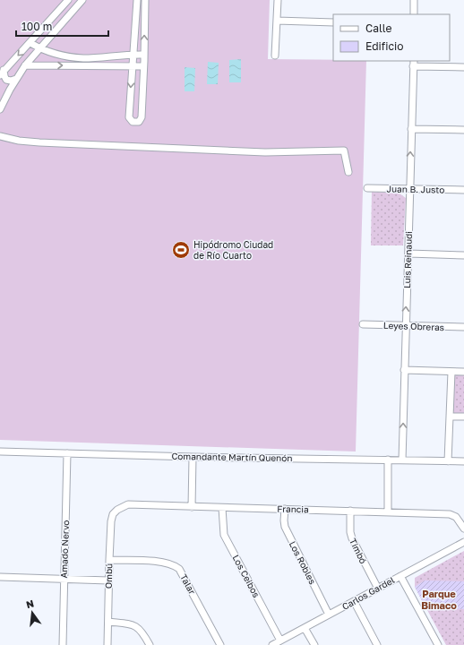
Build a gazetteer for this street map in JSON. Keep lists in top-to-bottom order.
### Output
{
  "streets": {
    "street": [
      "Juan B. Justo",
      "Luis Reinaudi",
      "Leyes Obreras",
      "Comandante Martín Quenón",
      "Francia",
      "Amado Nervo",
      "Timbó",
      "Los Robles",
      "Ombú",
      "Los Ceibos",
      "Talar",
      "Carlos Gardel"
    ]
  },
  "crossings": [
    ["Juan B. Justo", "Luis Reinaudi"],
    ["Luis Reinaudi", "Leyes Obreras"],
    ["Luis Reinaudi", "Comandante Martín Quenón"],
    ["Comandante Martín Quenón", "Amado Nervo"],
    ["Francia", "Timbó"],
    ["Francia", "Los Robles"],
    ["Francia", "Ombú"],
    ["Francia", "Los Ceibos"],
    ["Timbó", "Carlos Gardel"],
    ["Los Robles", "Carlos Gardel"],
    ["Ombú", "Talar"],
    ["Los Ceibos", "Carlos Gardel"]
  ],
  "districts": ["Parque Bimaco"],
  "places": {
    "sports": ["Hipódromo Ciudad de Río Cuarto"]
  },
  "legend": ["Calle", "Edificio"],
  "scale_bar": "100 m",
  "north": "top"
}
